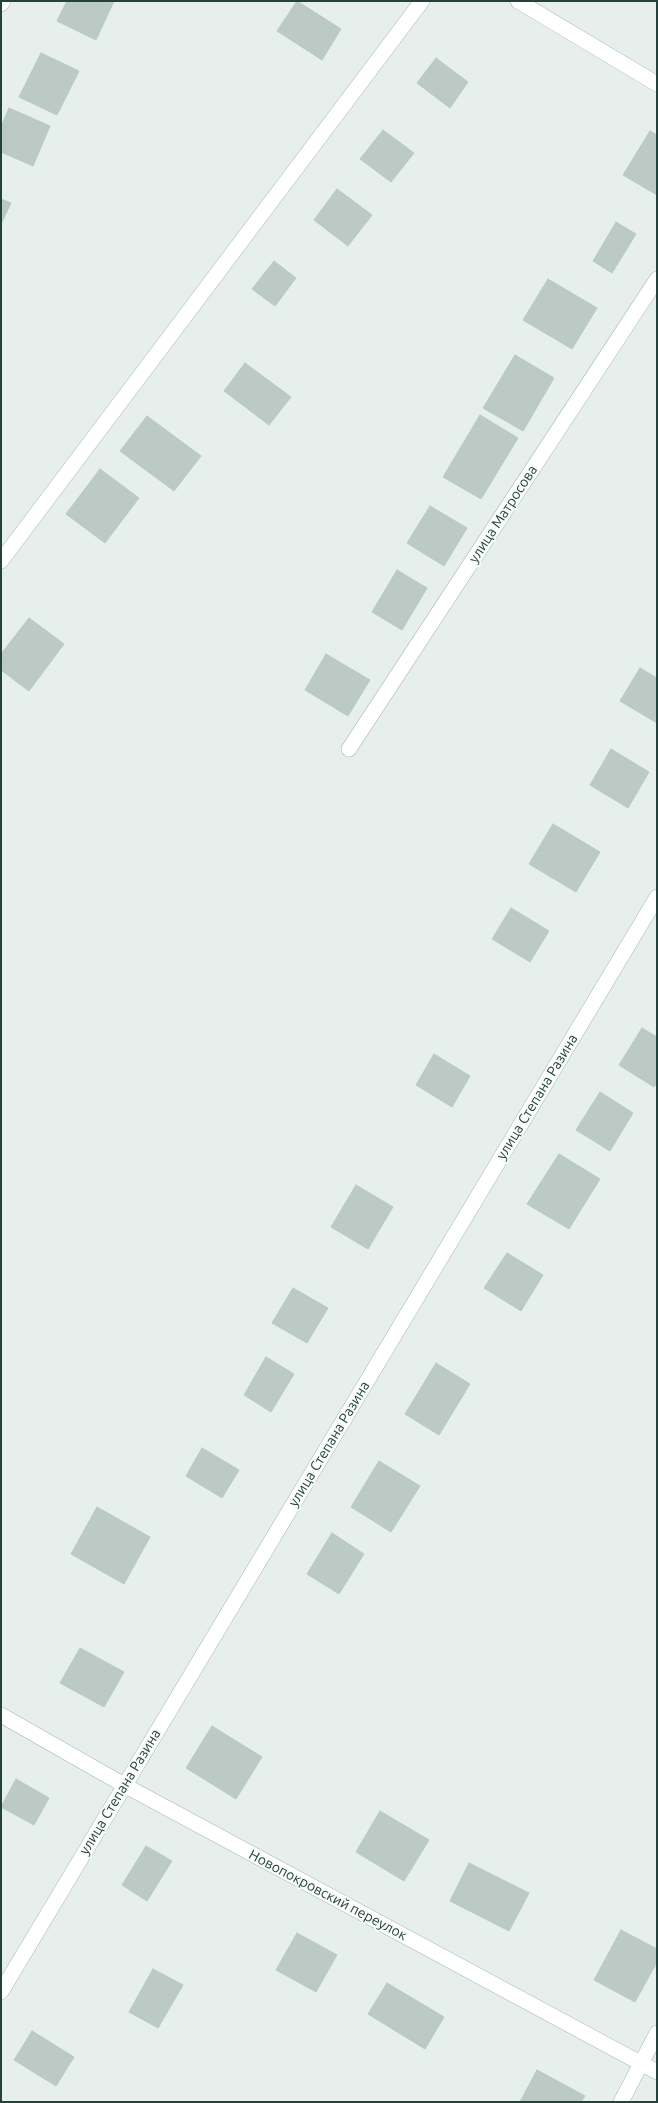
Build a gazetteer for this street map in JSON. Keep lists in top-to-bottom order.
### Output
{
  "streets": {
    "street": ["улица Матросова", "улица Степана Разина", "Новопокровский переулок"]
  },
  "crossings": [
    ["улица Степана Разина", "Новопокровский переулок"]
  ]
}
